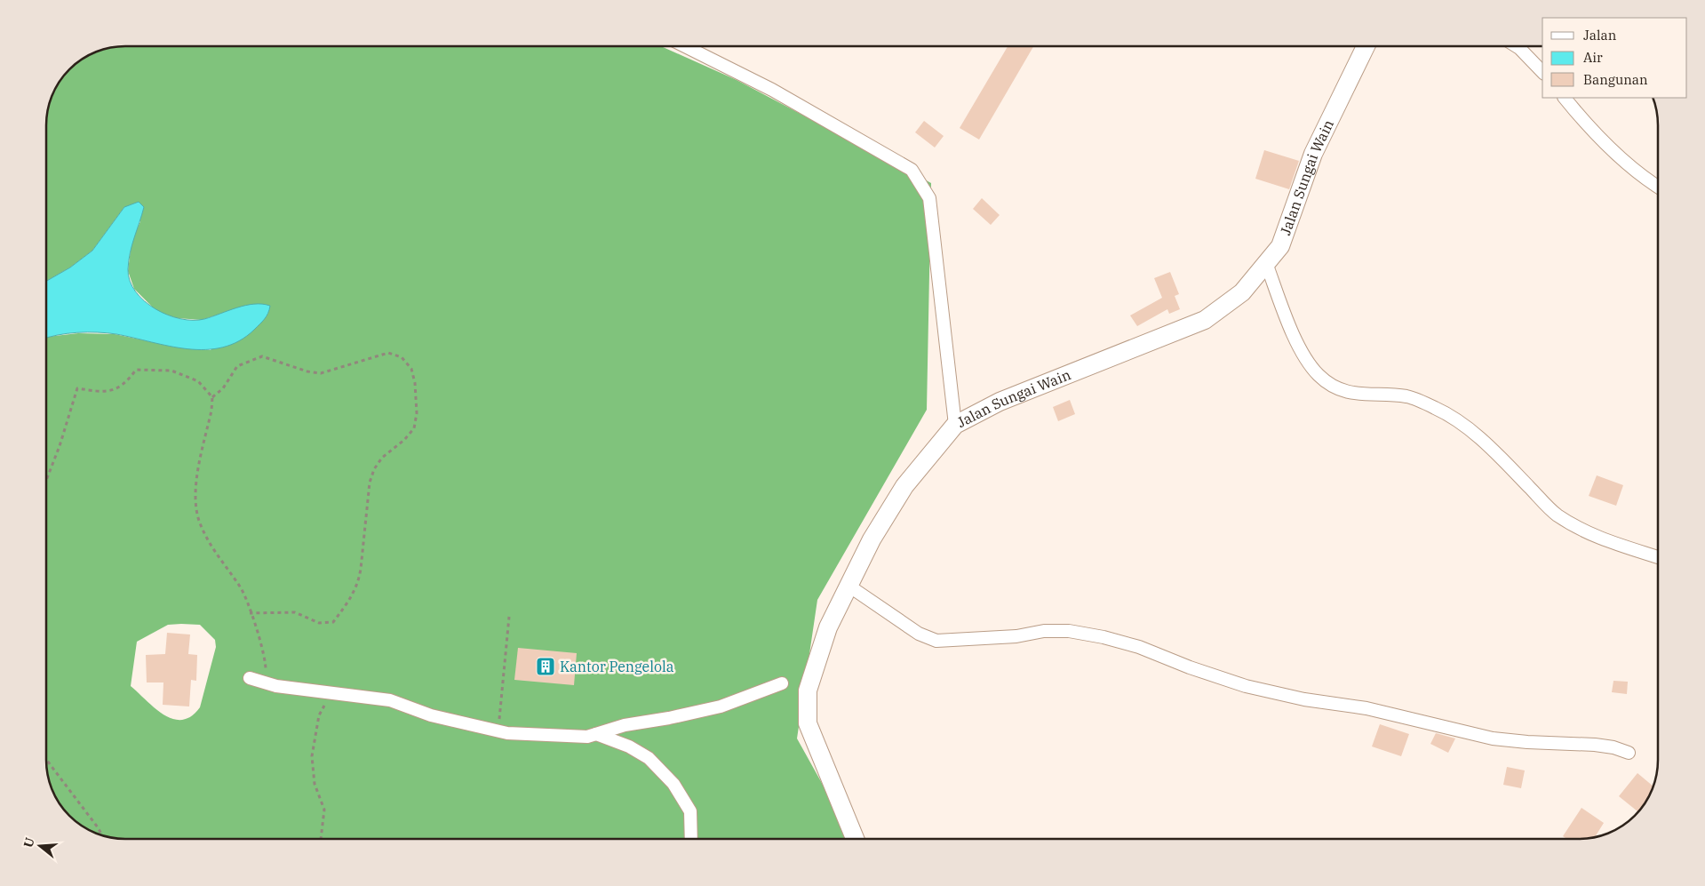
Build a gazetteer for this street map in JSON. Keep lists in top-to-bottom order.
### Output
{
  "streets": {
    "street": ["Jalan Sungai Wain"]
  },
  "places": {
    "building": ["Kantor Pengelola"]
  },
  "legend": ["Jalan", "Air", "Bangunan"],
  "north": "left"
}
